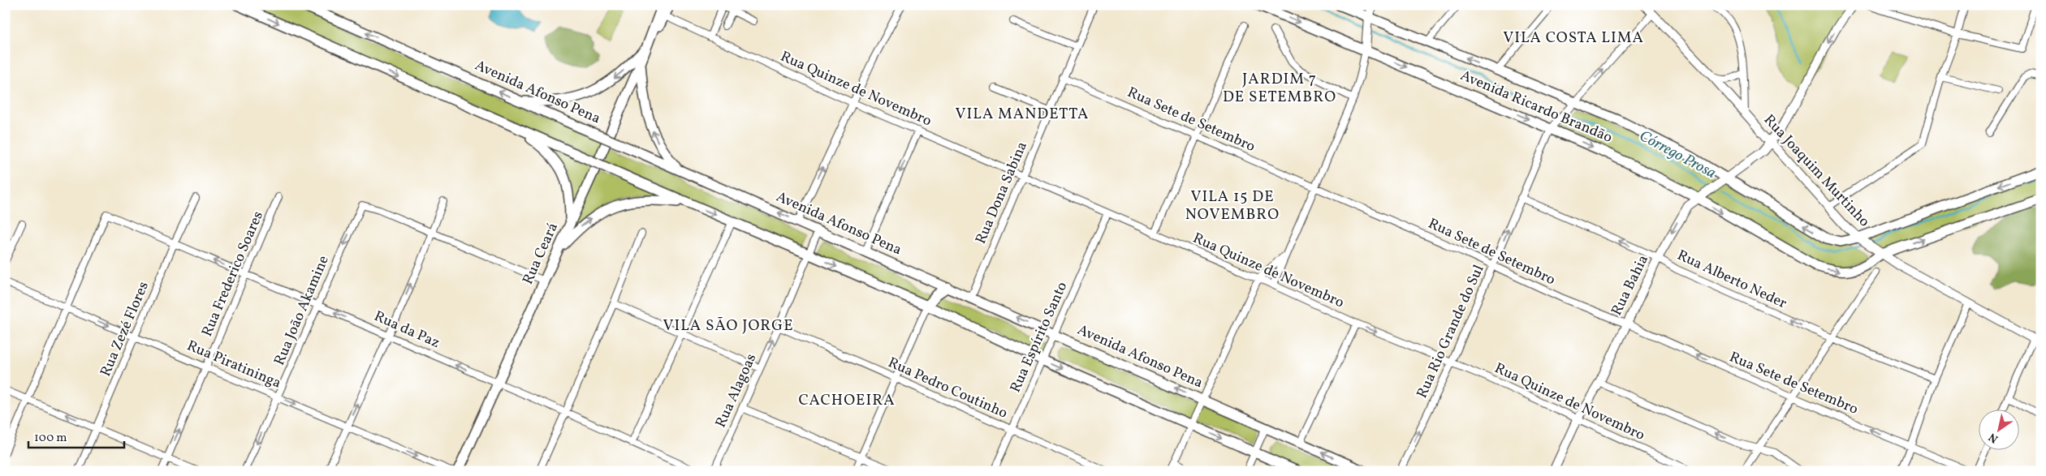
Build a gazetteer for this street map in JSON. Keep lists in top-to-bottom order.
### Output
{
  "streets": {
    "main road": ["Avenida Afonso Pena", "Avenida Ricardo Brandão", "Rua Ceará"],
    "street": [
      "Rua Quinze de Novembro",
      "Rua Sete de Setembro",
      "Rua Joaquim Murtinho",
      "Rua Dona Sabina",
      "Rua Frederico Soares",
      "Rua Alberto Neder",
      "Rua Bahia",
      "Rua João Akamine",
      "Rua Zezé Flores",
      "Rua da Paz",
      "Rua Rio Grande do Sul",
      "Rua Espírito Santo",
      "Rua Piratininga",
      "Rua Pedro Coutinho",
      "Rua Alagoas"
    ]
  },
  "crossings": [
    ["Rua Quinze de Novembro", "Rua Dona Sabina"],
    ["Rua Quinze de Novembro", "Rua Ceará"],
    ["Rua Quinze de Novembro", "Rua Bahia"],
    ["Rua Quinze de Novembro", "Rua Rio Grande do Sul"],
    ["Rua Quinze de Novembro", "Rua Espírito Santo"],
    ["Avenida Afonso Pena", "Rua Dona Sabina"],
    ["Avenida Afonso Pena", "Rua Espírito Santo"],
    ["Avenida Afonso Pena", "Rua Alagoas"],
    ["Avenida Ricardo Brandão", "Rua Joaquim Murtinho"],
    ["Avenida Ricardo Brandão", "Rua Bahia"],
    ["Avenida Ricardo Brandão", "Rua Rio Grande do Sul"],
    ["Rua Sete de Setembro", "Rua Dona Sabina"],
    ["Rua Sete de Setembro", "Rua Bahia"],
    ["Rua Sete de Setembro", "Rua Rio Grande do Sul"],
    ["Rua Joaquim Murtinho", "Rua Bahia"],
    ["Rua Joaquim Murtinho", "Rua Rio Grande do Sul"],
    ["Rua Ceará", "Rua da Paz"],
    ["Rua Frederico Soares", "Rua da Paz"],
    ["Rua Frederico Soares", "Rua Piratininga"],
    ["Rua Alberto Neder", "Rua Bahia"],
    ["Rua Alberto Neder", "Rua Rio Grande do Sul"],
    ["Rua João Akamine", "Rua da Paz"],
    ["Rua João Akamine", "Rua Piratininga"],
    ["Rua Zezé Flores", "Rua da Paz"],
    ["Rua Zezé Flores", "Rua Piratininga"],
    ["Rua da Paz", "Rua Piratininga"],
    ["Rua Espírito Santo", "Rua Pedro Coutinho"],
    ["Rua Pedro Coutinho", "Rua Alagoas"]
  ],
  "one_way": [
    "Rua Alberto Neder",
    "Rua Bahia",
    "Rua da Paz",
    "Rua Rio Grande do Sul",
    "Rua Piratininga"
  ],
  "districts": [
    "VILA COSTA LIMA",
    "JARDIM 7 DE SETEMBRO",
    "VILA MANDETTA",
    "VILA 15 DE NOVEMBRO",
    "VILA SÃO JORGE",
    "CACHOEIRA"
  ],
  "water": ["Córrego Prosa"],
  "scale_bar": "100 m",
  "north": "bottom left"
}
